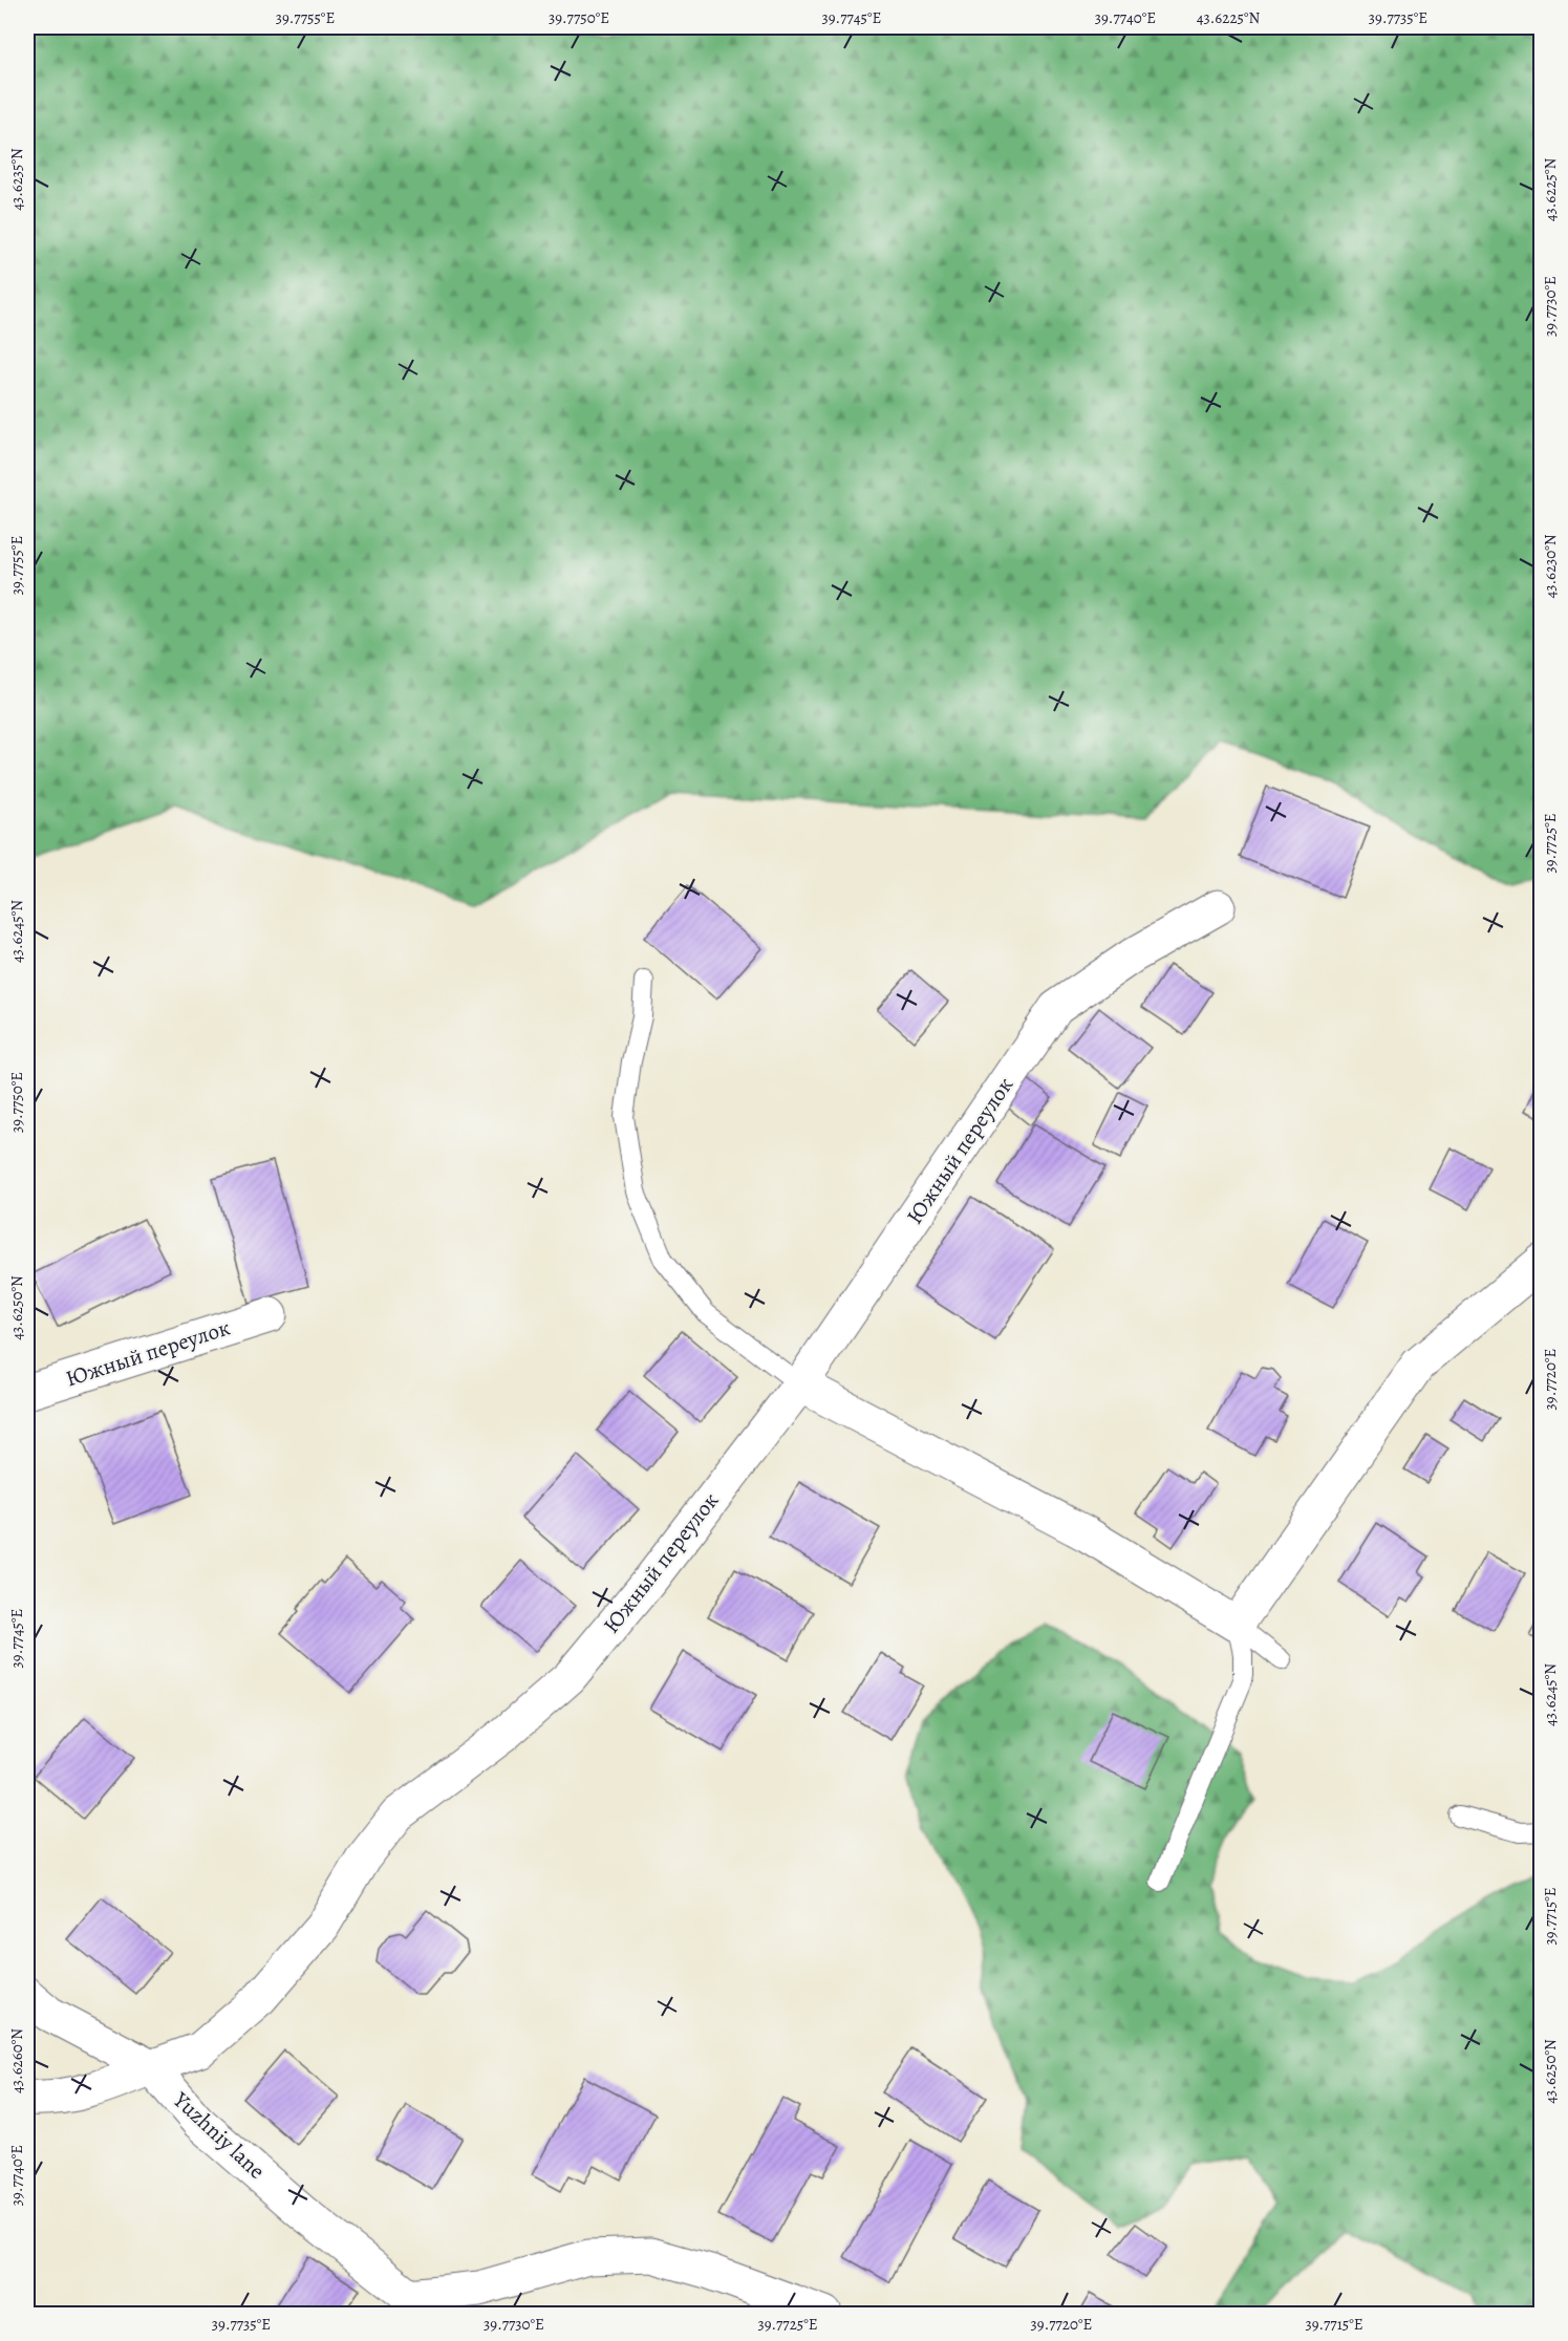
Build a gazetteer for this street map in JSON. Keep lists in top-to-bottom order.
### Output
{
  "streets": {
    "street": ["Южный переулок", "Yuzhniy lane"]
  },
  "crossings": [
    ["Южный переулок", "Yuzhniy lane"]
  ],
  "coordinates": [
    "39.7755°E",
    "39.7750°E",
    "39.7745°E",
    "39.7740°E",
    "43.6225°N",
    "39.7735°E",
    "43.6235°N",
    "39.7730°E",
    "43.6230°N",
    "39.7725°E",
    "43.6245°N",
    "43.6250°N",
    "39.7720°E",
    "39.7715°E",
    "43.6260°N"
  ]
}
